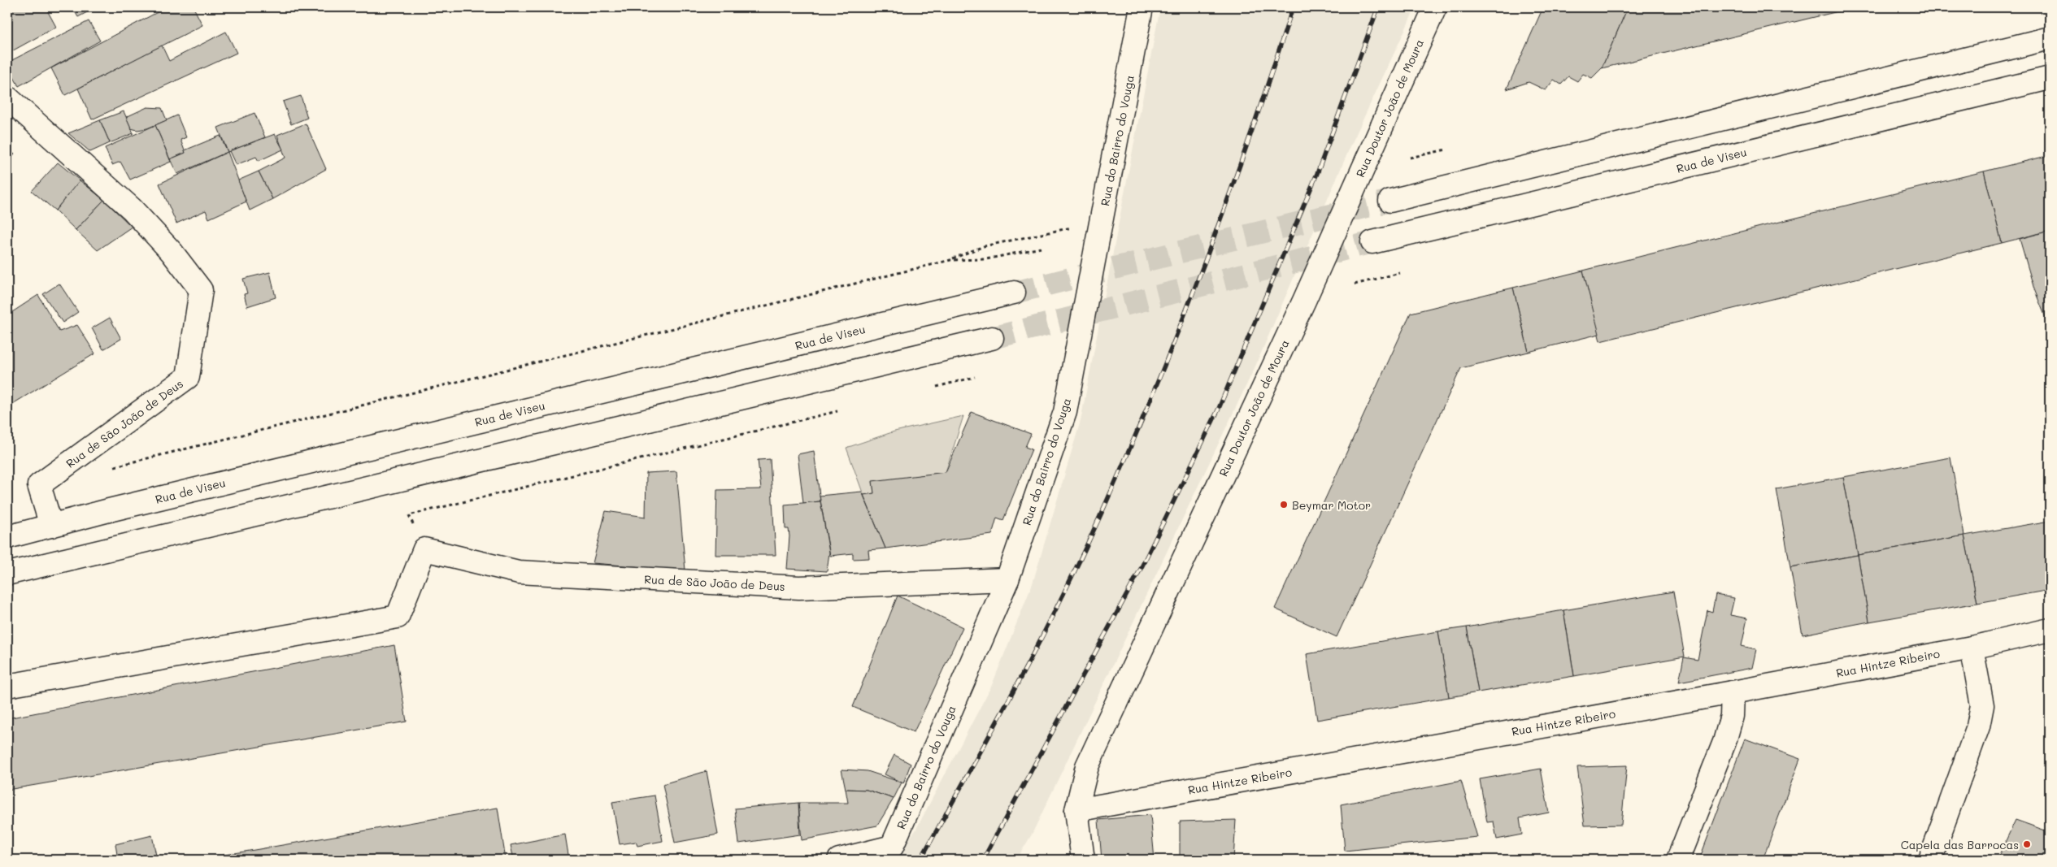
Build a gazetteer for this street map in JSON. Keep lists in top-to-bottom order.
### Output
{
  "streets": {
    "street": [
      "Rua Doutor João de Moura",
      "Rua do Bairro do Vouga",
      "Rua de Viseu",
      "Rua de São João de Deus",
      "Rua Hintze Ribeiro"
    ]
  },
  "crossings": [
    ["Rua Doutor João de Moura", "Rua Hintze Ribeiro"],
    ["Rua do Bairro do Vouga", "Rua de São João de Deus"]
  ],
  "places": ["Beymar Motor", "Capela das Barrocas"]
}
